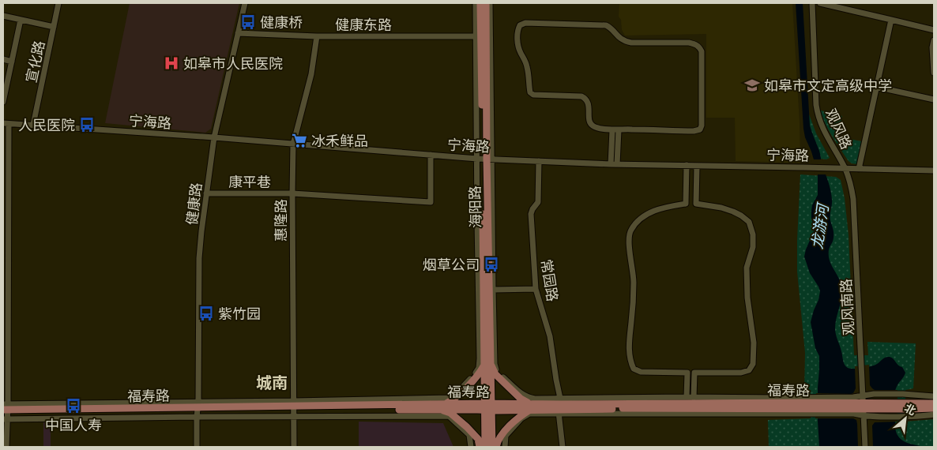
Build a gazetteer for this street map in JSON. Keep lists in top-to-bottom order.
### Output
{
  "streets": {
    "main road": ["海阳路", "福寿路"],
    "street": [
      "健康东路",
      "宣化路",
      "宁海路",
      "观风路",
      "康平巷",
      "健康路",
      "惠隆路",
      "常园路",
      "观风南路"
    ]
  },
  "crossings": [
    ["健康东路", "健康路"],
    ["健康东路", "海阳路"],
    ["健康东路", "惠隆路"],
    ["宣化路", "宁海路"],
    ["宁海路", "观风路"],
    ["宁海路", "康平巷"],
    ["宁海路", "健康路"],
    ["宁海路", "海阳路"],
    ["宁海路", "惠隆路"],
    ["宁海路", "常园路"],
    ["宁海路", "观风南路"],
    ["观风路", "观风南路"],
    ["康平巷", "健康路"],
    ["康平巷", "惠隆路"],
    ["健康路", "福寿路"],
    ["海阳路", "福寿路"],
    ["惠隆路", "福寿路"],
    ["常园路", "福寿路"],
    ["观风南路", "福寿路"]
  ],
  "districts": ["城南"],
  "water": ["龙游河"],
  "places": {
    "bus stop": [
      "健康桥",
      "人民医院",
      "烟草公司",
      "紫竹园",
      "中国人寿"
    ],
    "hospital": ["如皋市人民医院"],
    "school or university": ["如皋市文定高级中学"],
    "supermarket": ["冰禾鲜品"]
  },
  "north": "top right"
}
